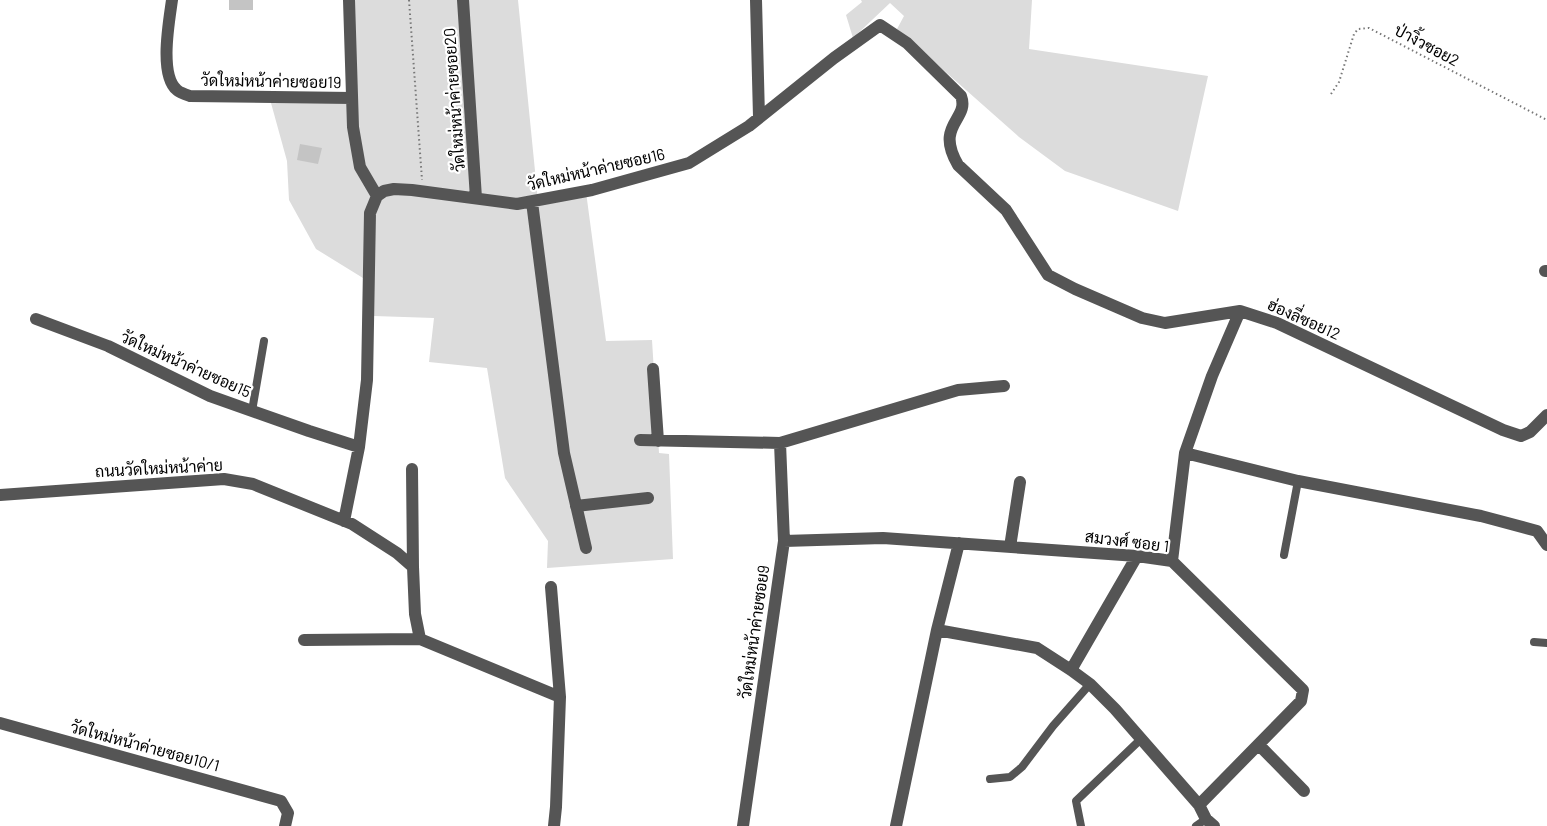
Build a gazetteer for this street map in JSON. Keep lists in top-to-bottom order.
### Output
{
  "streets": {
    "street": [
      "วัดใหม่หน้าค่ายซอย19",
      "วัดใหม่หน้าค่ายซอย20",
      "วัดใหม่หน้าค่ายซอย16",
      "ฮ่องลี่ซอย12",
      "วัดใหม่หน้าค่ายซอย15",
      "ถนนวัดใหม่หน้าค่าย",
      "สมวงศ์ ซอย 1",
      "วัดใหม่หน้าค่ายซอย9",
      "วัดใหม่หน้าค่ายซอย10/1"
    ],
    "path": ["ป่างิ้วซอย2"]
  },
  "crossings": [
    ["วัดใหม่หน้าค่ายซอย19", "วัดใหม่หน้าค่ายซอย16"],
    ["วัดใหม่หน้าค่ายซอย20", "วัดใหม่หน้าค่ายซอย16"],
    ["วัดใหม่หน้าค่ายซอย16", "ฮ่องลี่ซอย12"],
    ["สมวงศ์ ซอย 1", "วัดใหม่หน้าค่ายซอย9"]
  ]
}
